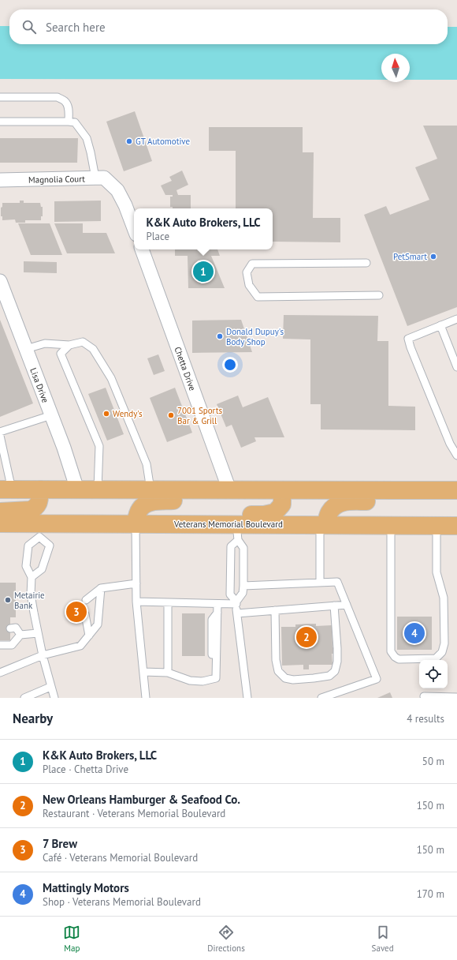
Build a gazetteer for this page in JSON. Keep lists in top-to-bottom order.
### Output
{
  "streets": {
    "main road": ["Veterans Memorial Boulevard"],
    "street": ["Magnolia Court", "Chetta Drive", "Lisa Drive"]
  },
  "places": [
    "GT Automotive",
    "PetSmart",
    "Donald Dupuy's Body Shop",
    "Wendy's",
    "7001 Sports Bar & Grill",
    "Metairie Bank"
  ],
  "north": "top",
  "page": {
    "search": "Search here",
    "popup": ["K&K Auto Brokers, LLC", "Place"],
    "pins": [
      "1",
      "3",
      "4",
      "2"
    ],
    "heading": ["Nearby", "4 results"],
    "list": [
      {
        "mark": "1",
        "name": "K&K Auto Brokers, LLC",
        "note": "Place · Chetta Drive",
        "value": "50 m"
      },
      {
        "mark": "2",
        "name": "New Orleans Hamburger & Seafood Co.",
        "note": "Restaurant · Veterans Memorial Boulevard",
        "value": "150 m"
      },
      {
        "mark": "3",
        "name": "7 Brew",
        "note": "Café · Veterans Memorial Boulevard",
        "value": "150 m"
      },
      {
        "mark": "4",
        "name": "Mattingly Motors",
        "note": "Shop · Veterans Memorial Boulevard",
        "value": "170 m"
      }
    ],
    "nav": ["Map", "Directions", "Saved"]
  }
}
